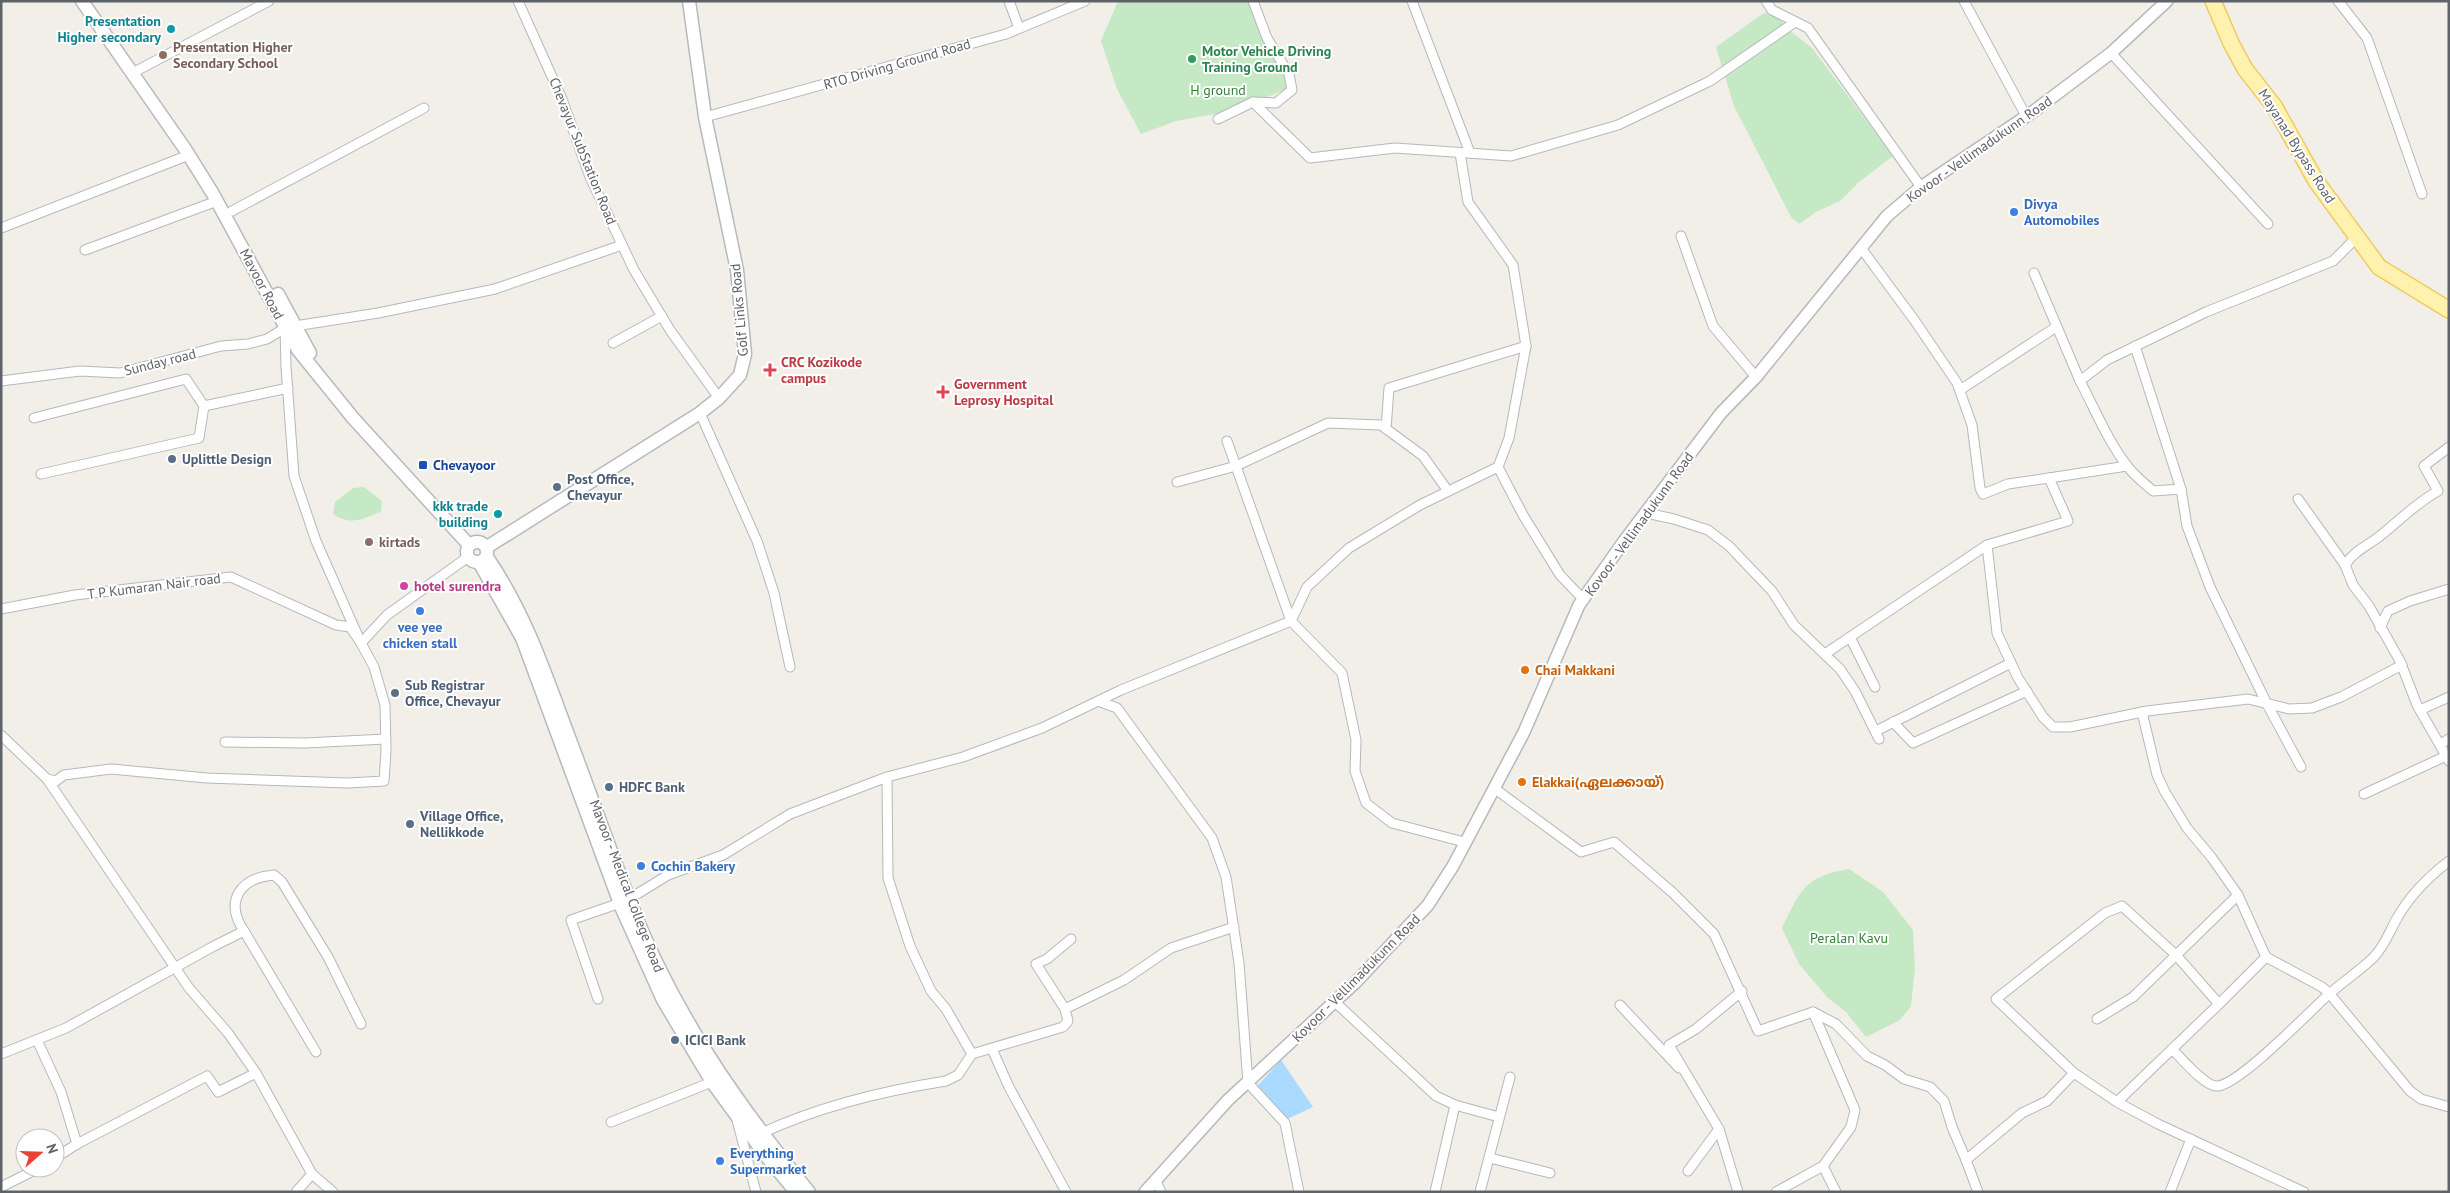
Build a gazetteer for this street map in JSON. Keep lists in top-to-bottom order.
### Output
{
  "streets": {
    "main road": [
      "Mayanad Bypass Road",
      "Mavoor Road",
      "Golf Links Road",
      "Mavoor - Medical College Road"
    ],
    "street": [
      "RTO Driving Ground Road",
      "Kovoor - Vellimadukunn Road",
      "Chevayur SubStation Road",
      "Sunday road",
      "T P Kumaran Nair road"
    ]
  },
  "crossings": [
    ["RTO Driving Ground Road", "Golf Links Road"],
    ["Chevayur SubStation Road", "Golf Links Road"],
    ["Mavoor Road", "Golf Links Road"],
    ["Mavoor Road", "Sunday road"],
    ["Mavoor Road", "Mavoor - Medical College Road"],
    ["Golf Links Road", "Mavoor - Medical College Road"]
  ],
  "parks": ["H ground", "Peralan Kavu"],
  "places": {
    "other": [
      "Presentation Higher secondary",
      "Presentation Higher Secondary School",
      "Motor Vehicle Driving Training Ground",
      "Divya Automobiles",
      "Uplittle Design",
      "Post Office, Chevayur",
      "kkk trade building",
      "kirtads",
      "hotel surendra",
      "vee yee chicken stall",
      "Chai Makkani",
      "Sub Registrar Office, Chevayur",
      "Elakkai(ഏലക്കായ്)",
      "HDFC Bank",
      "Village Office, Nellikkode",
      "Cochin Bakery",
      "ICICI Bank",
      "Everything Supermarket"
    ],
    "health": ["CRC Kozikode campus", "Government Leprosy Hospital"],
    "transit": ["Chevayoor"]
  },
  "north": "right"
}
